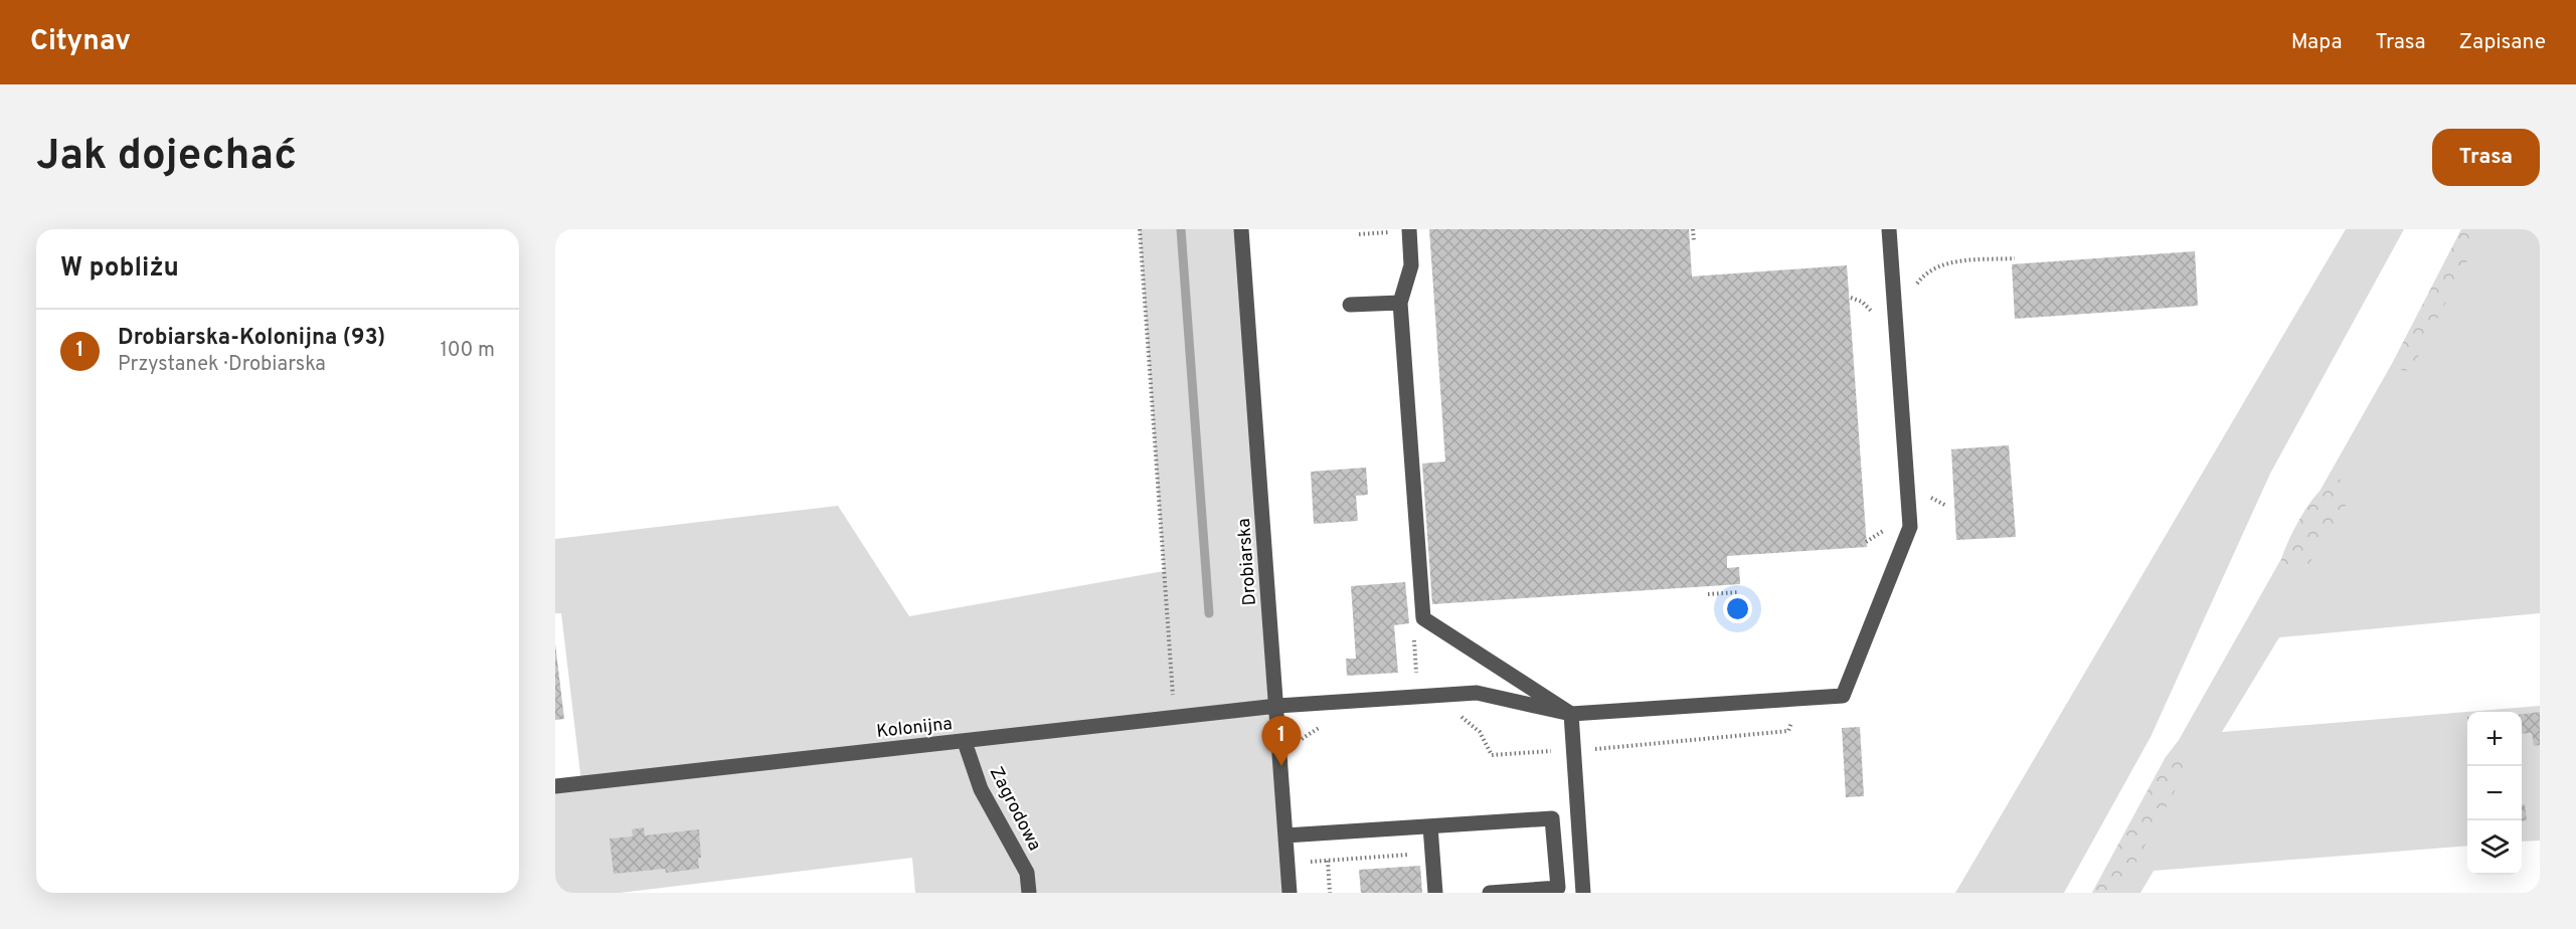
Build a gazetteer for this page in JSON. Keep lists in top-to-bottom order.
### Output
{
  "streets": {
    "street": ["Drobiarska", "Kolonijna", "Zagrodowa"]
  },
  "crossings": [
    ["Drobiarska", "Kolonijna"],
    ["Kolonijna", "Zagrodowa"]
  ],
  "page": {
    "header": "Citynav",
    "nav": ["Mapa", "Trasa", "Zapisane"],
    "buttons": "Trasa",
    "title": "Jak dojechać",
    "heading": "W pobliżu",
    "list": [
      {
        "mark": "1",
        "name": "Drobiarska-Kolonijna (93)",
        "note": "Przystanek · Drobiarska",
        "value": "100 m"
      }
    ],
    "map_buttons": ["+", "−"],
    "pins": "1"
  }
}
